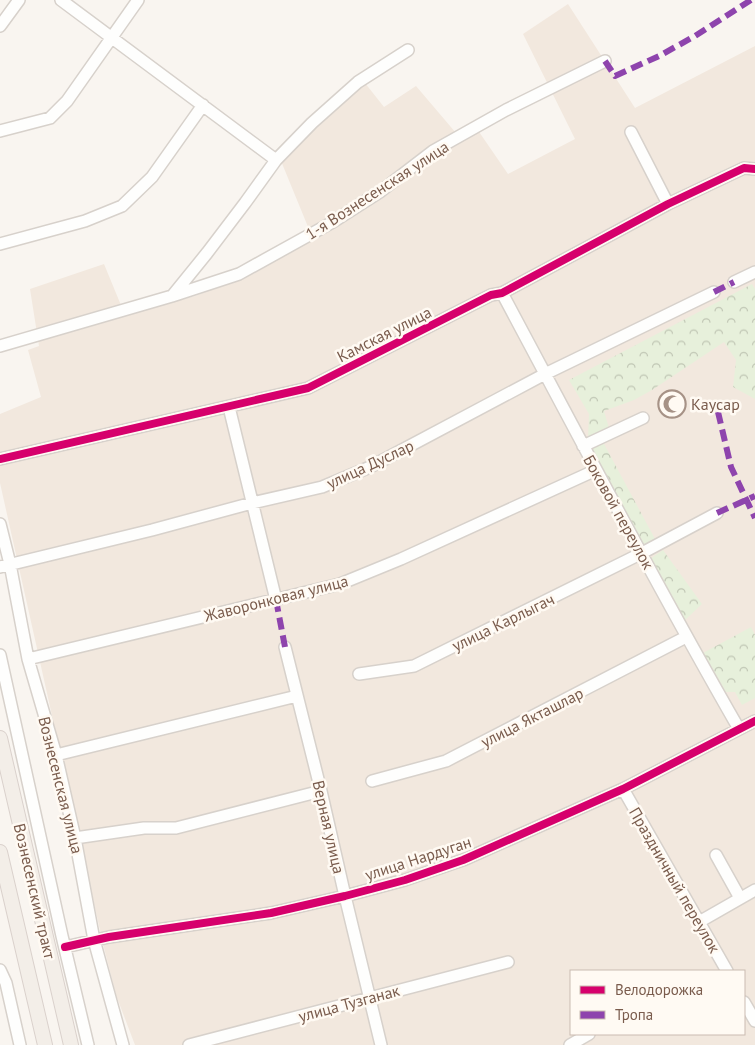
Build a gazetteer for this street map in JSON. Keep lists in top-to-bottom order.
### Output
{
  "streets": {
    "main road": ["Вознесенский тракт"],
    "street": [
      "1-я Вознесенская улица",
      "Камская улица",
      "улица Дуслар",
      "Боковой переулок",
      "Жаворонковая улица",
      "улица Карлыгач",
      "улица Якташлар",
      "Вознесенская улица",
      "Верная улица",
      "улица Нардуган",
      "Праздничный переулок",
      "улица Тузганак"
    ]
  },
  "crossings": [
    ["Камская улица", "Боковой переулок"],
    ["улица Дуслар", "Боковой переулок"],
    ["улица Дуслар", "Вознесенская улица"],
    ["Боковой переулок", "Жаворонковая улица"],
    ["Боковой переулок", "улица Карлыгач"],
    ["Боковой переулок", "улица Якташлар"],
    ["Боковой переулок", "улица Нардуган"],
    ["Жаворонковая улица", "Вознесенская улица"],
    ["Вознесенская улица", "улица Нардуган"],
    ["Верная улица", "улица Нардуган"],
    ["Верная улица", "улица Тузганак"],
    ["улица Нардуган", "Праздничный переулок"]
  ],
  "places": {
    "mosque": ["Каусар"]
  },
  "legend": ["Велодорожка", "Тропа"]
}
